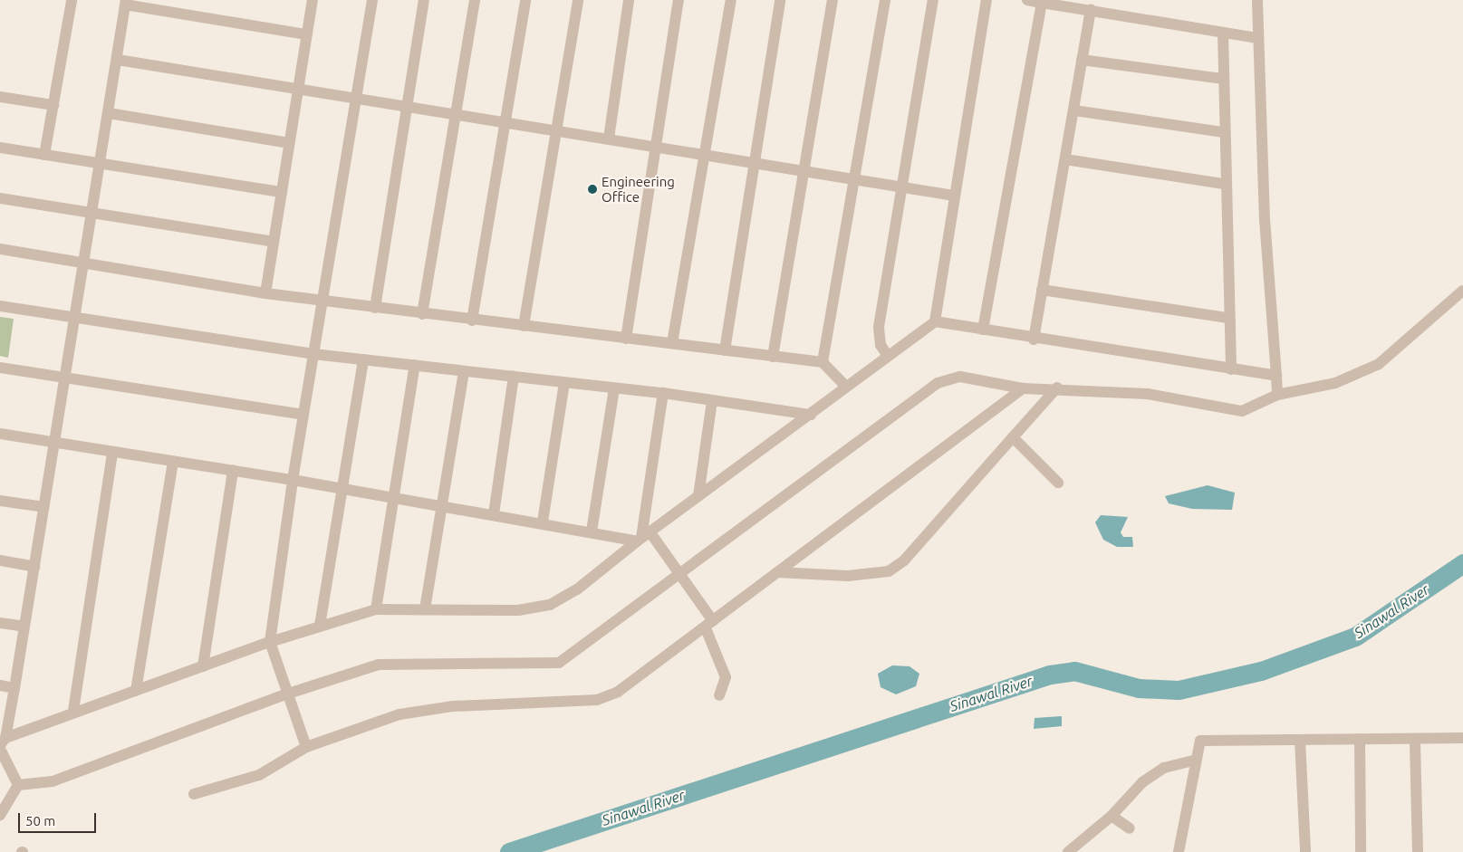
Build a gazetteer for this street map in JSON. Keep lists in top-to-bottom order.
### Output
{
  "water": ["Sinawal River"],
  "places": ["Engineering Office"],
  "scale_bar": "50 m"
}
